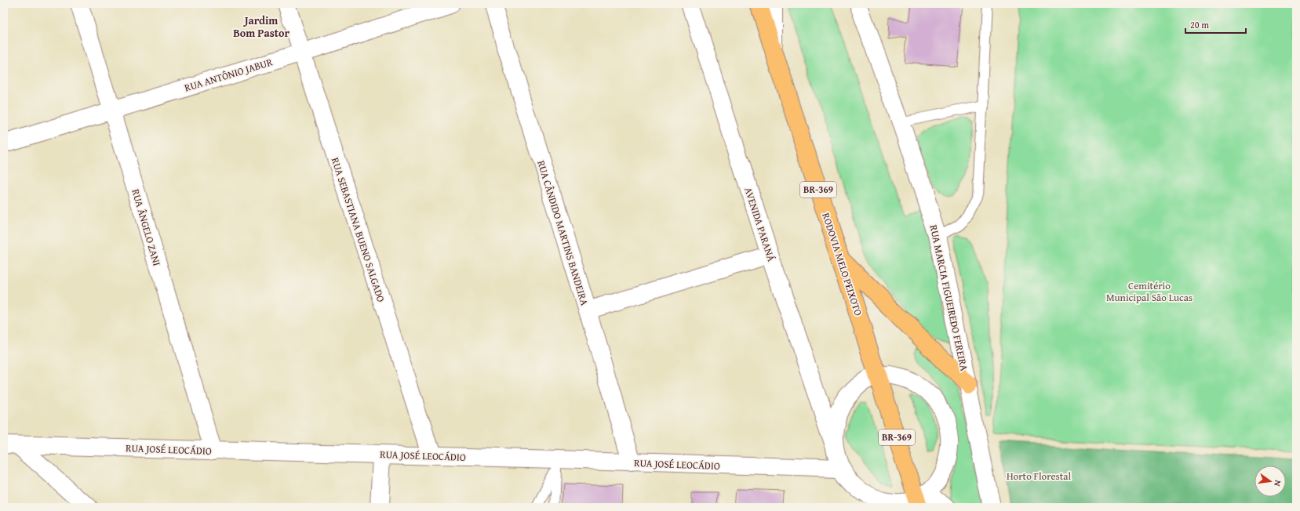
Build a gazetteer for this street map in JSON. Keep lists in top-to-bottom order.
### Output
{
  "streets": {
    "main road": ["BR-369", "RODOVIA MELO PEIXOTO"],
    "street": [
      "RUA ANTÔNIO JABUR",
      "AVENIDA PARANÁ",
      "RUA ÂNGELO ZANI",
      "RUA SEBASTIANA BUENO SALGADO",
      "RUA CÂNDIDO MARTINS BANDEIRA",
      "RUA MARCIA FIGUEIREDO FEREIRA",
      "RUA JOSÉ LEOCÁDIO"
    ]
  },
  "crossings": [
    ["RUA ANTÔNIO JABUR", "RUA ÂNGELO ZANI"],
    ["RUA ANTÔNIO JABUR", "RUA SEBASTIANA BUENO SALGADO"],
    ["BR-369", "RODOVIA MELO PEIXOTO"],
    ["BR-369", "RUA MARCIA FIGUEIREDO FEREIRA"],
    ["RUA ÂNGELO ZANI", "RUA JOSÉ LEOCÁDIO"],
    ["RUA SEBASTIANA BUENO SALGADO", "RUA JOSÉ LEOCÁDIO"],
    ["RUA CÂNDIDO MARTINS BANDEIRA", "RUA JOSÉ LEOCÁDIO"]
  ],
  "districts": ["Jardim Bom Pastor"],
  "parks": ["Cemitério Municipal São Lucas", "Horto Florestal"],
  "scale_bar": "20 m",
  "north": "right"
}
